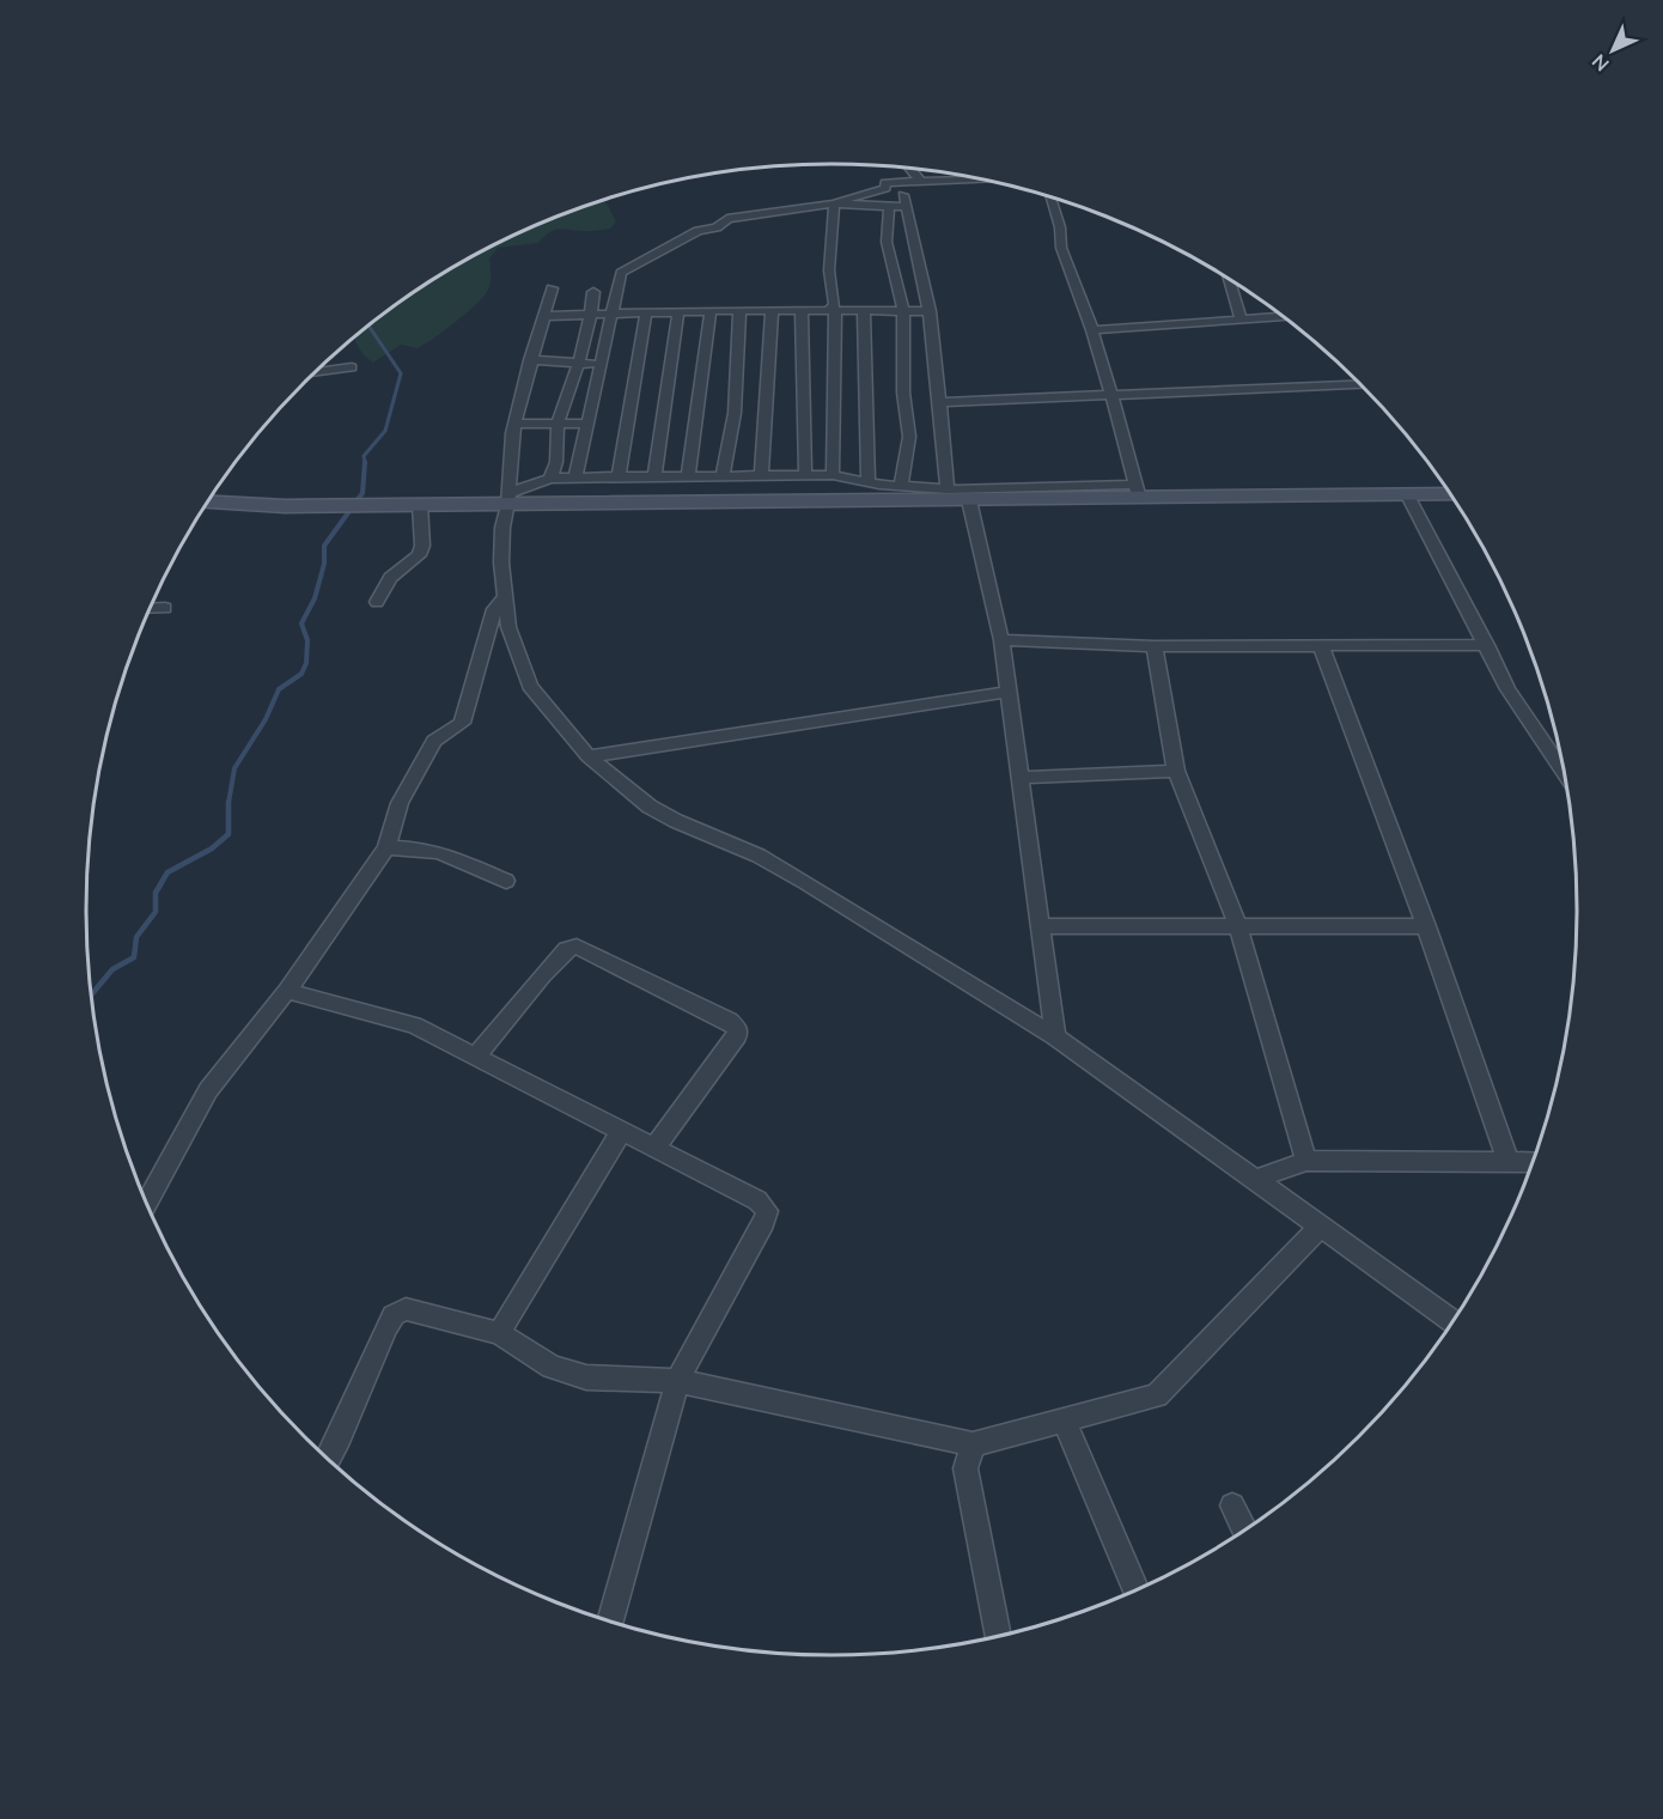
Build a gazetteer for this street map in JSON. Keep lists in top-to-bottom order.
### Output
{
  "north": "bottom left"
}
